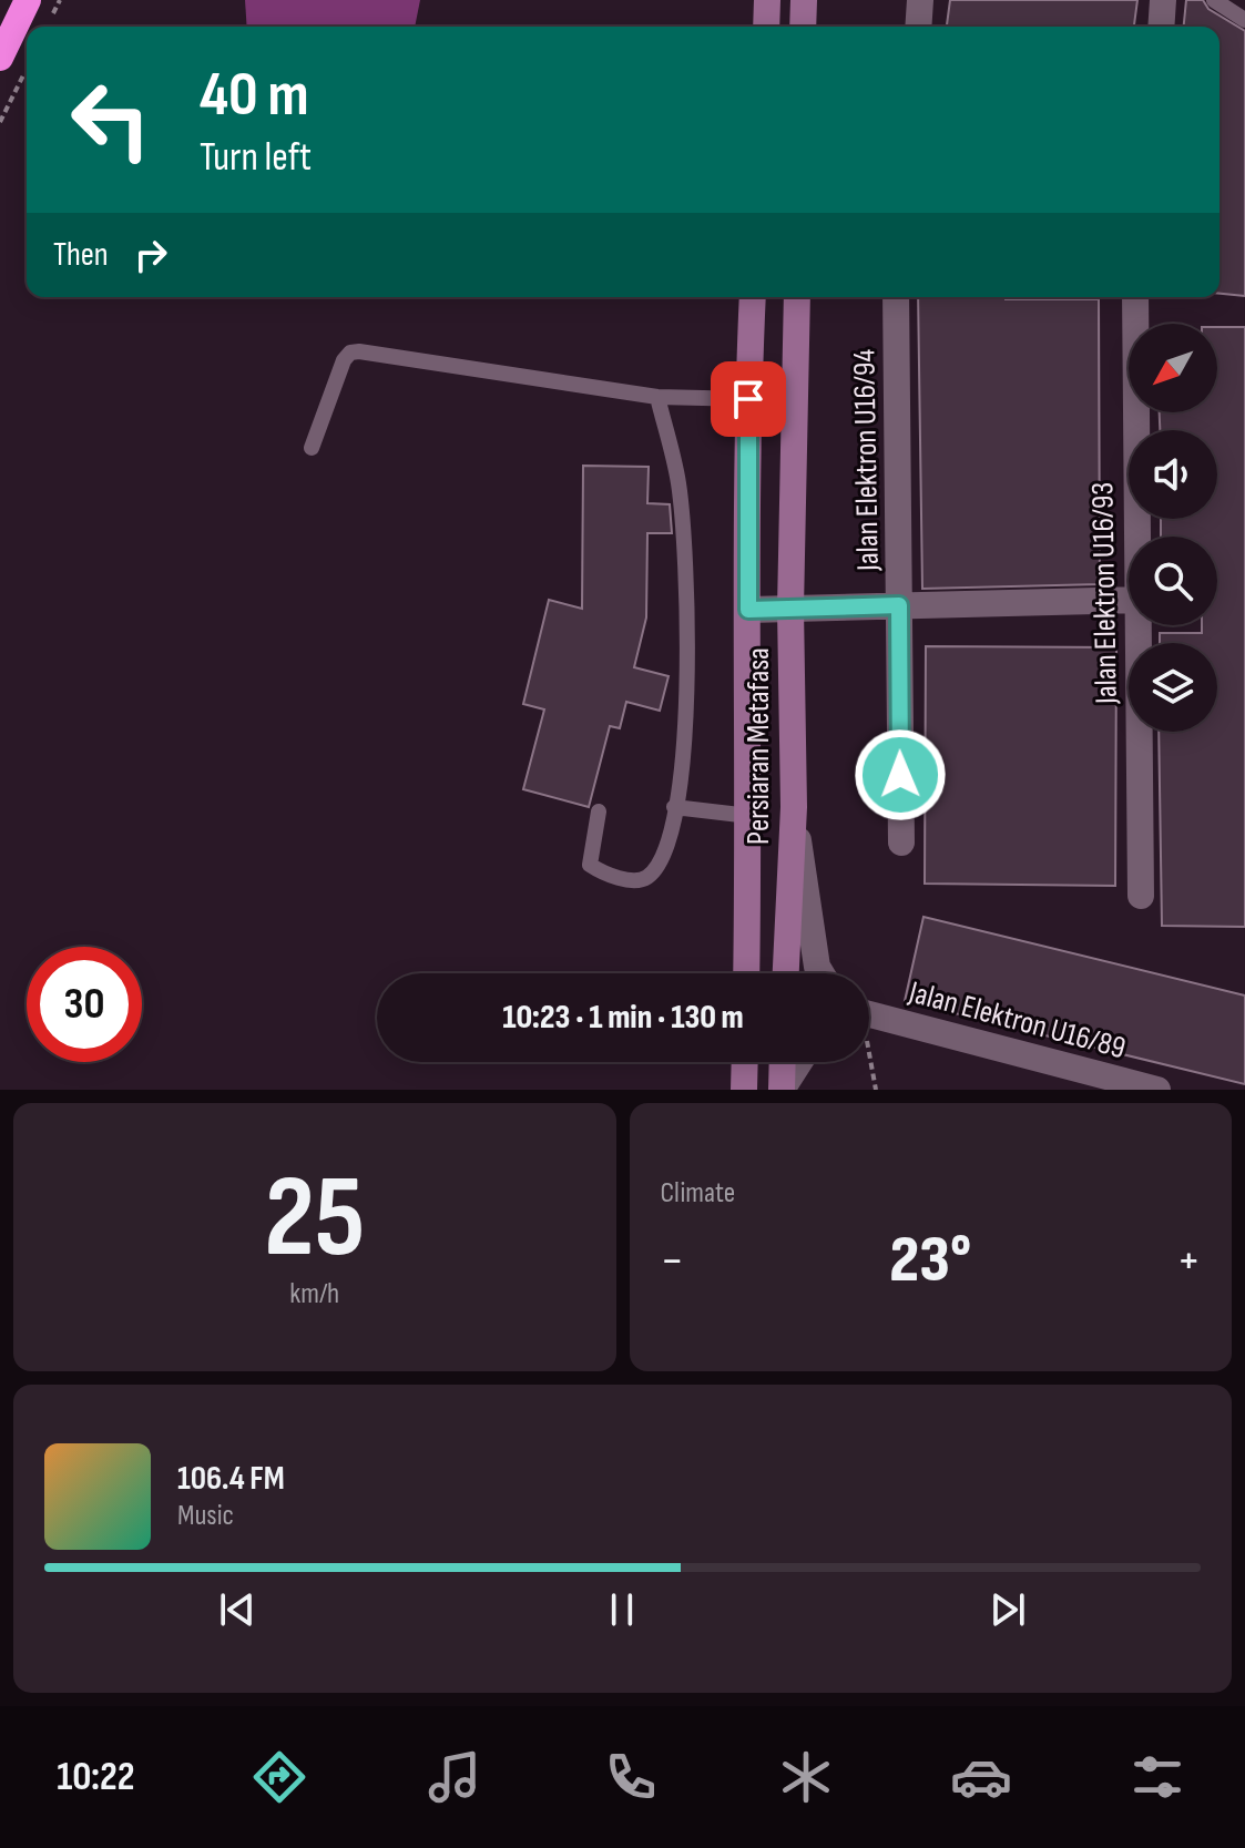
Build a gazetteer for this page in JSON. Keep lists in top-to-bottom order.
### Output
{
  "streets": {
    "street": [
      "Jalan Elektron U16/94",
      "Jalan Elektron U16/93",
      "Persiaran Metafasa",
      "Jalan Elektron U16/89"
    ]
  },
  "north": "bottom left",
  "page": {
    "turn": ["40 m", "Turn left"],
    "then": "Then",
    "limit": "30",
    "trip": "10:23 · 1 min · 130 m",
    "tile": [
      ["25", "km/h"],
      "Climate"
    ],
    "heat": ["−", "23°", "+"],
    "song": ["106.4 FM", "Music"],
    "tabs": "10:22"
  }
}
